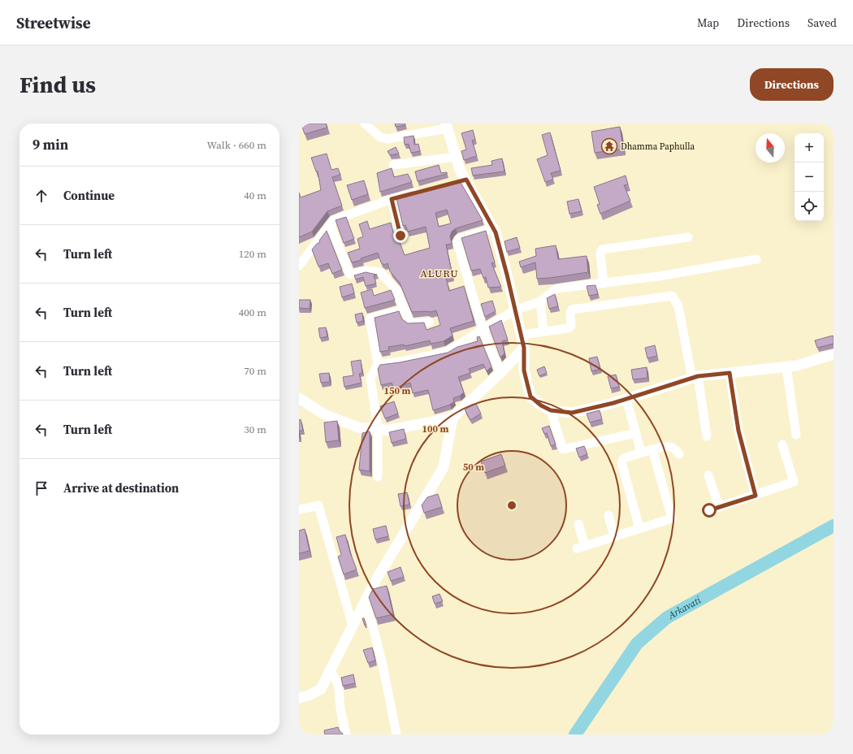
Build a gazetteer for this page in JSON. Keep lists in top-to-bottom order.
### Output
{
  "districts": ["ALURU"],
  "water": ["Arkavati"],
  "places": {
    "temple": ["Dhamma Paphulla"]
  },
  "north": "top",
  "page": {
    "header": "Streetwise",
    "nav": ["Map", "Directions", "Saved"],
    "buttons": "Directions",
    "title": "Find us",
    "heading": ["9 min", "Walk · 660 m"],
    "map_buttons": ["+", "−"],
    "list": [
      ["Continue", "40 m"],
      ["Turn left", "120 m"],
      ["Turn left", "400 m"],
      ["Turn left", "70 m"],
      ["Turn left", "30 m"],
      "Arrive at destination"
    ]
  },
  "rings": ["150 m", "100 m", "50 m"]
}
